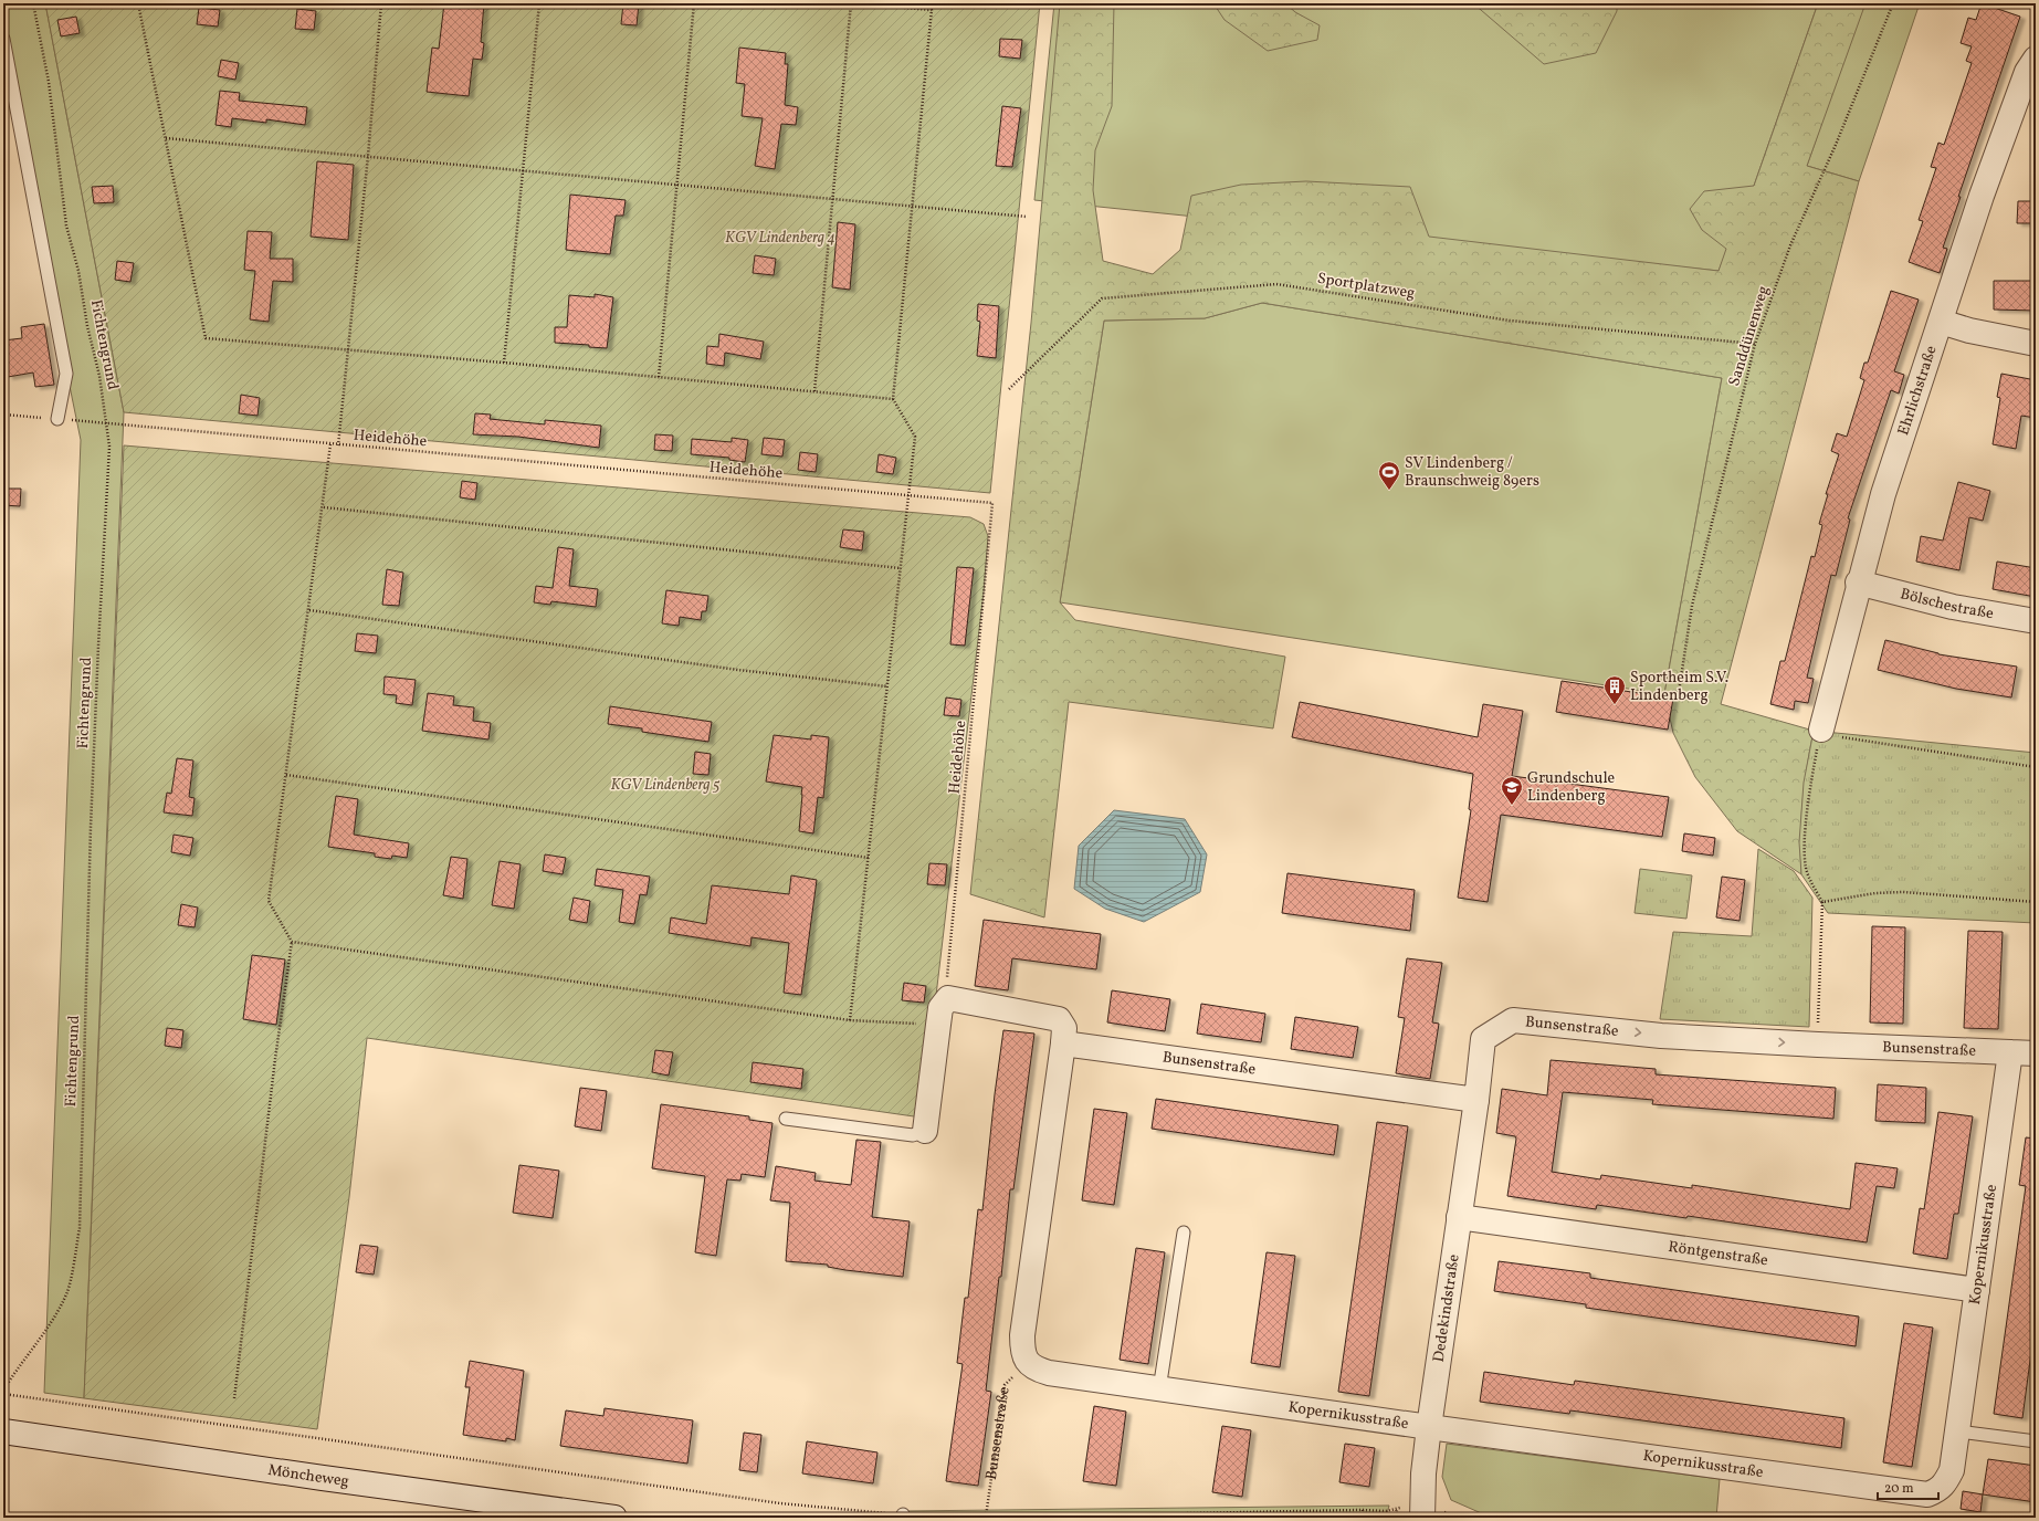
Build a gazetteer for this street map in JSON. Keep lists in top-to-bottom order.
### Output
{
  "streets": {
    "street": [
      "Ehrlichstraße",
      "Bölschestraße",
      "Bunsenstraße",
      "Kopernikusstraße",
      "Röntgenstraße",
      "Dedekindstraße",
      "Möncheweg"
    ],
    "path": [
      "Sportplatzweg",
      "Sanddünenweg",
      "Fichtengrund",
      "Heidehöhe"
    ]
  },
  "crossings": [
    ["Sportplatzweg", "Sanddünenweg"],
    ["Fichtengrund", "Heidehöhe"],
    ["Ehrlichstraße", "Bölschestraße"],
    ["Bunsenstraße", "Kopernikusstraße"],
    ["Bunsenstraße", "Dedekindstraße"],
    ["Kopernikusstraße", "Röntgenstraße"],
    ["Kopernikusstraße", "Dedekindstraße"],
    ["Röntgenstraße", "Dedekindstraße"]
  ],
  "parks": ["KGV Lindenberg 4", "KGV Lindenberg 5"],
  "places": {
    "sports": ["SV Lindenberg / Braunschweig 89ers"],
    "building": ["Sportheim S.V. Lindenberg"],
    "school or university": ["Grundschule Lindenberg"]
  },
  "scale_bar": "20 m"
}
